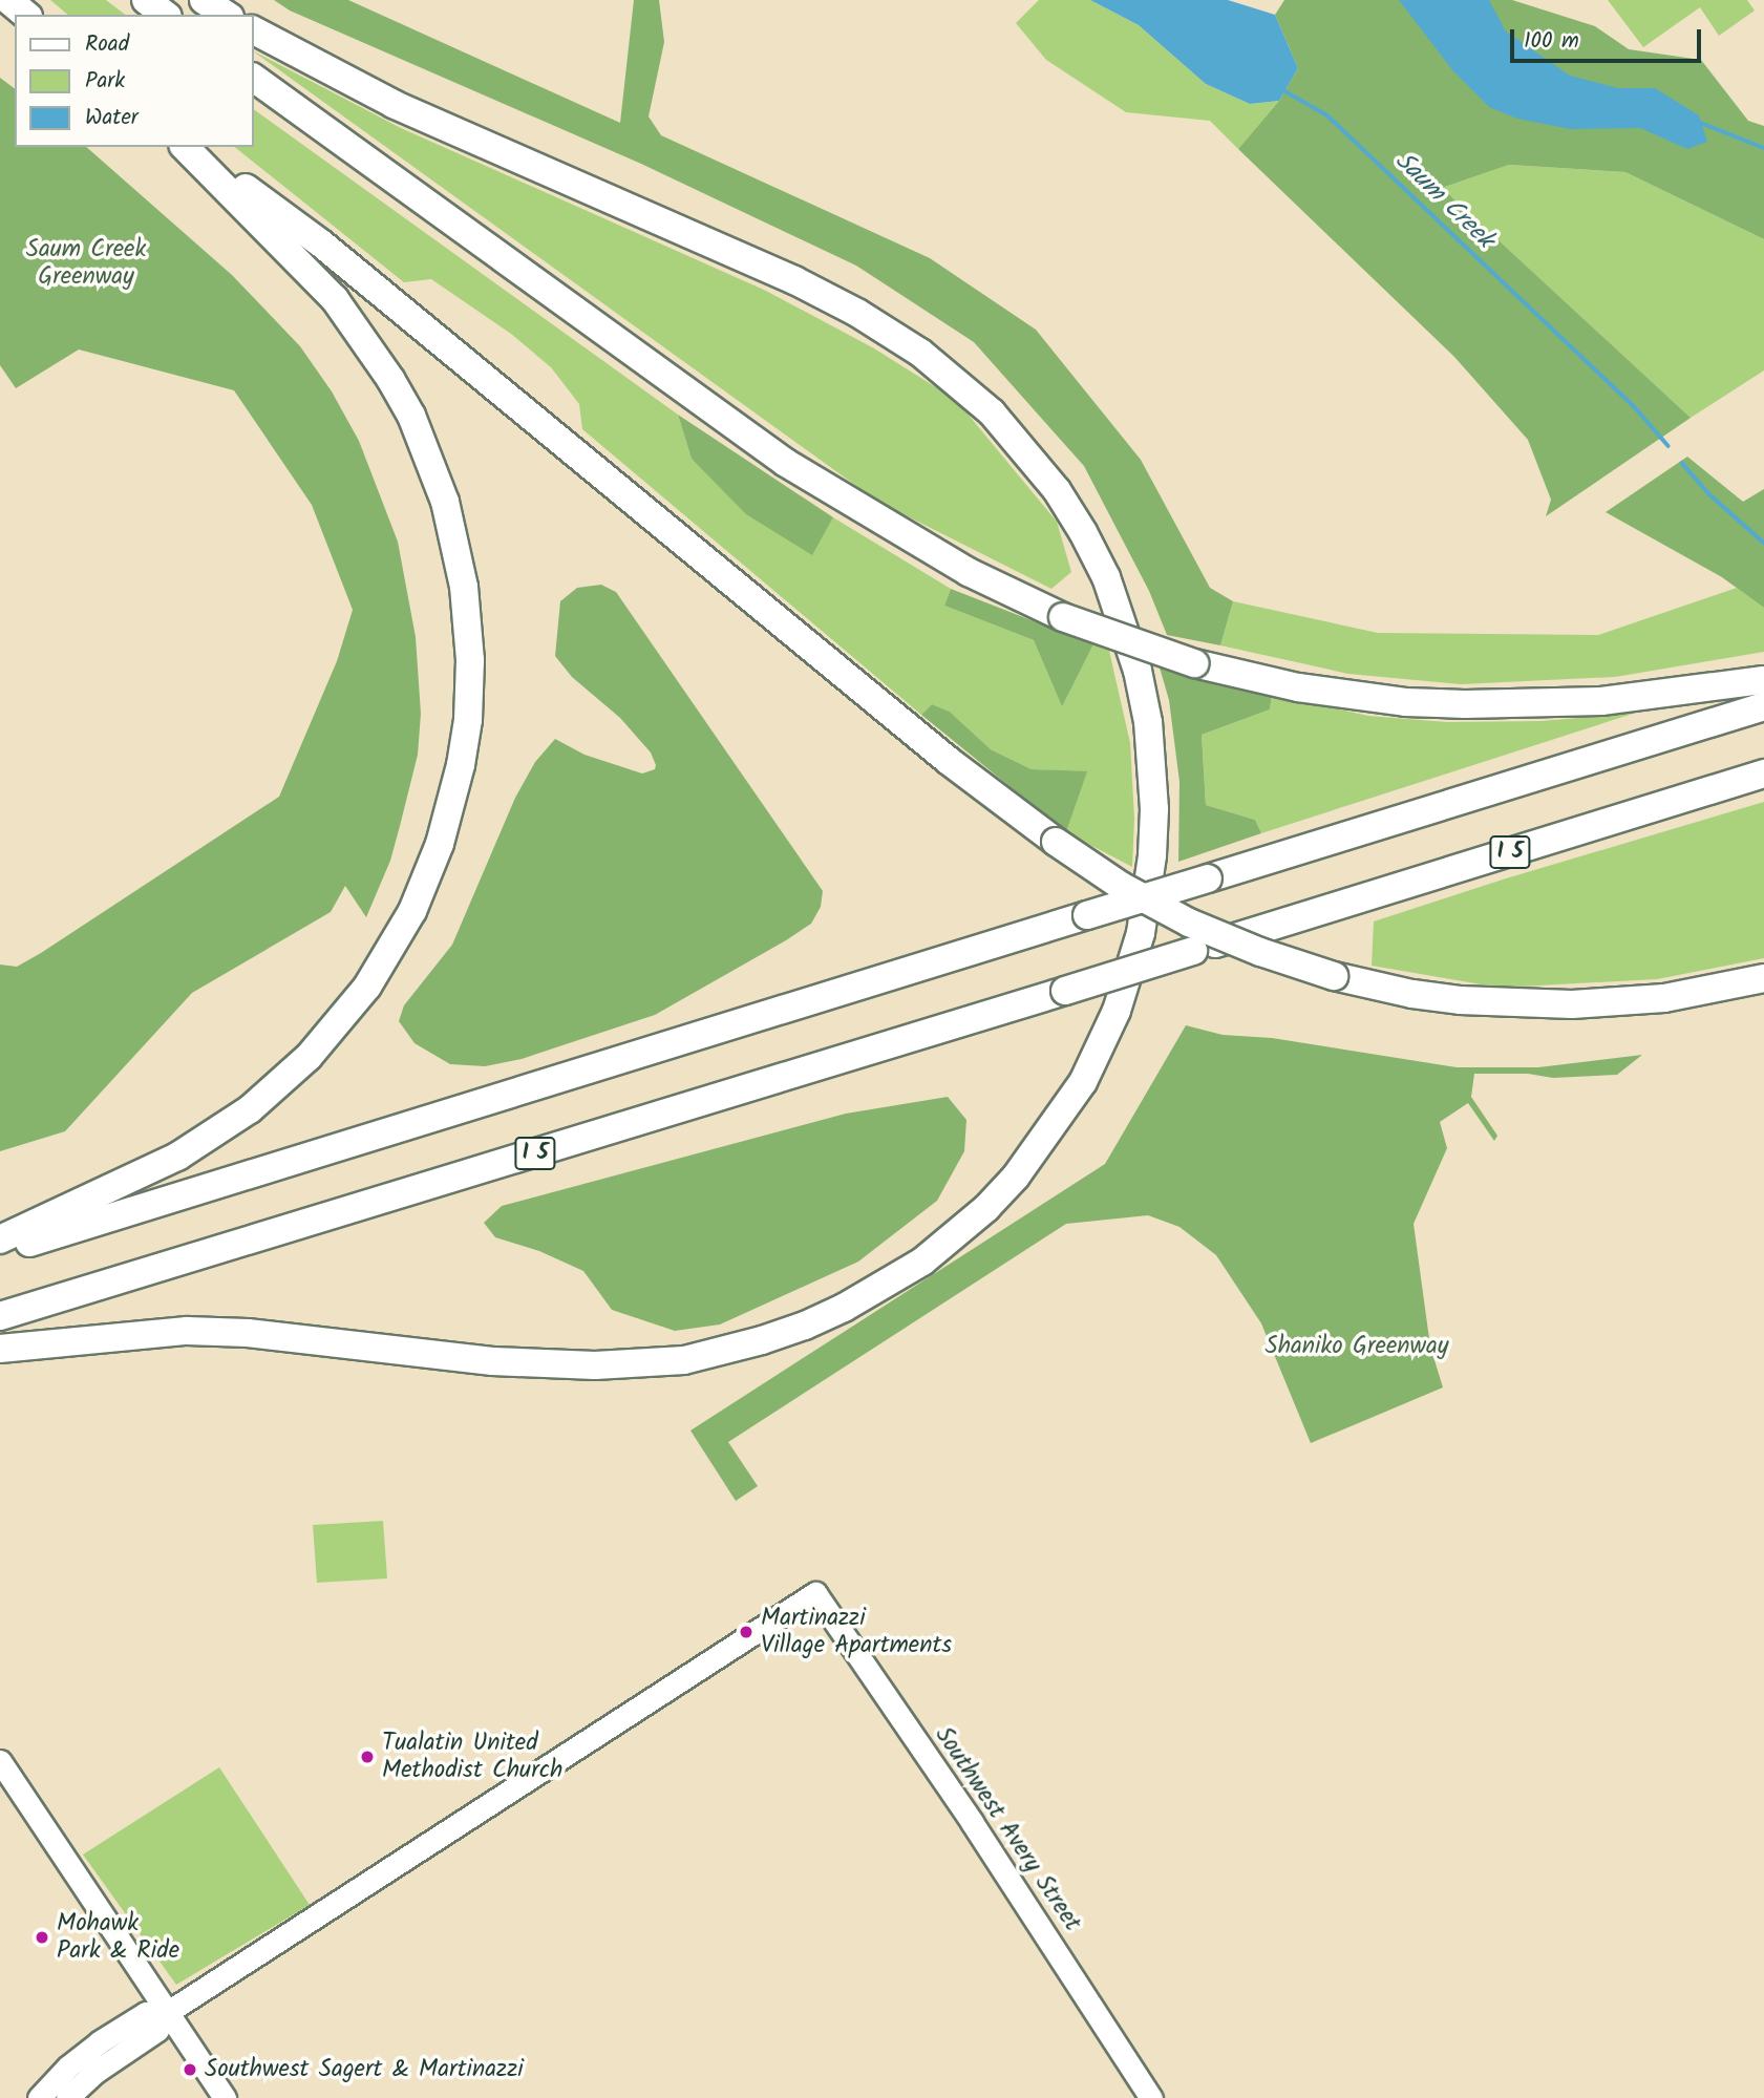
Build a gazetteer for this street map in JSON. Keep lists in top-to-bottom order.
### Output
{
  "streets": {
    "highway": ["I 5"],
    "street": ["Southwest Avery Street"]
  },
  "water": ["Saum Creek"],
  "parks": ["Saum Creek Greenway", "Shaniko Greenway"],
  "places": [
    "Martinazzi Village Apartments",
    "Tualatin United Methodist Church",
    "Mohawk Park & Ride",
    "Southwest Sagert & Martinazzi"
  ],
  "legend": ["Road", "Park", "Water"],
  "scale_bar": "100 m"
}
